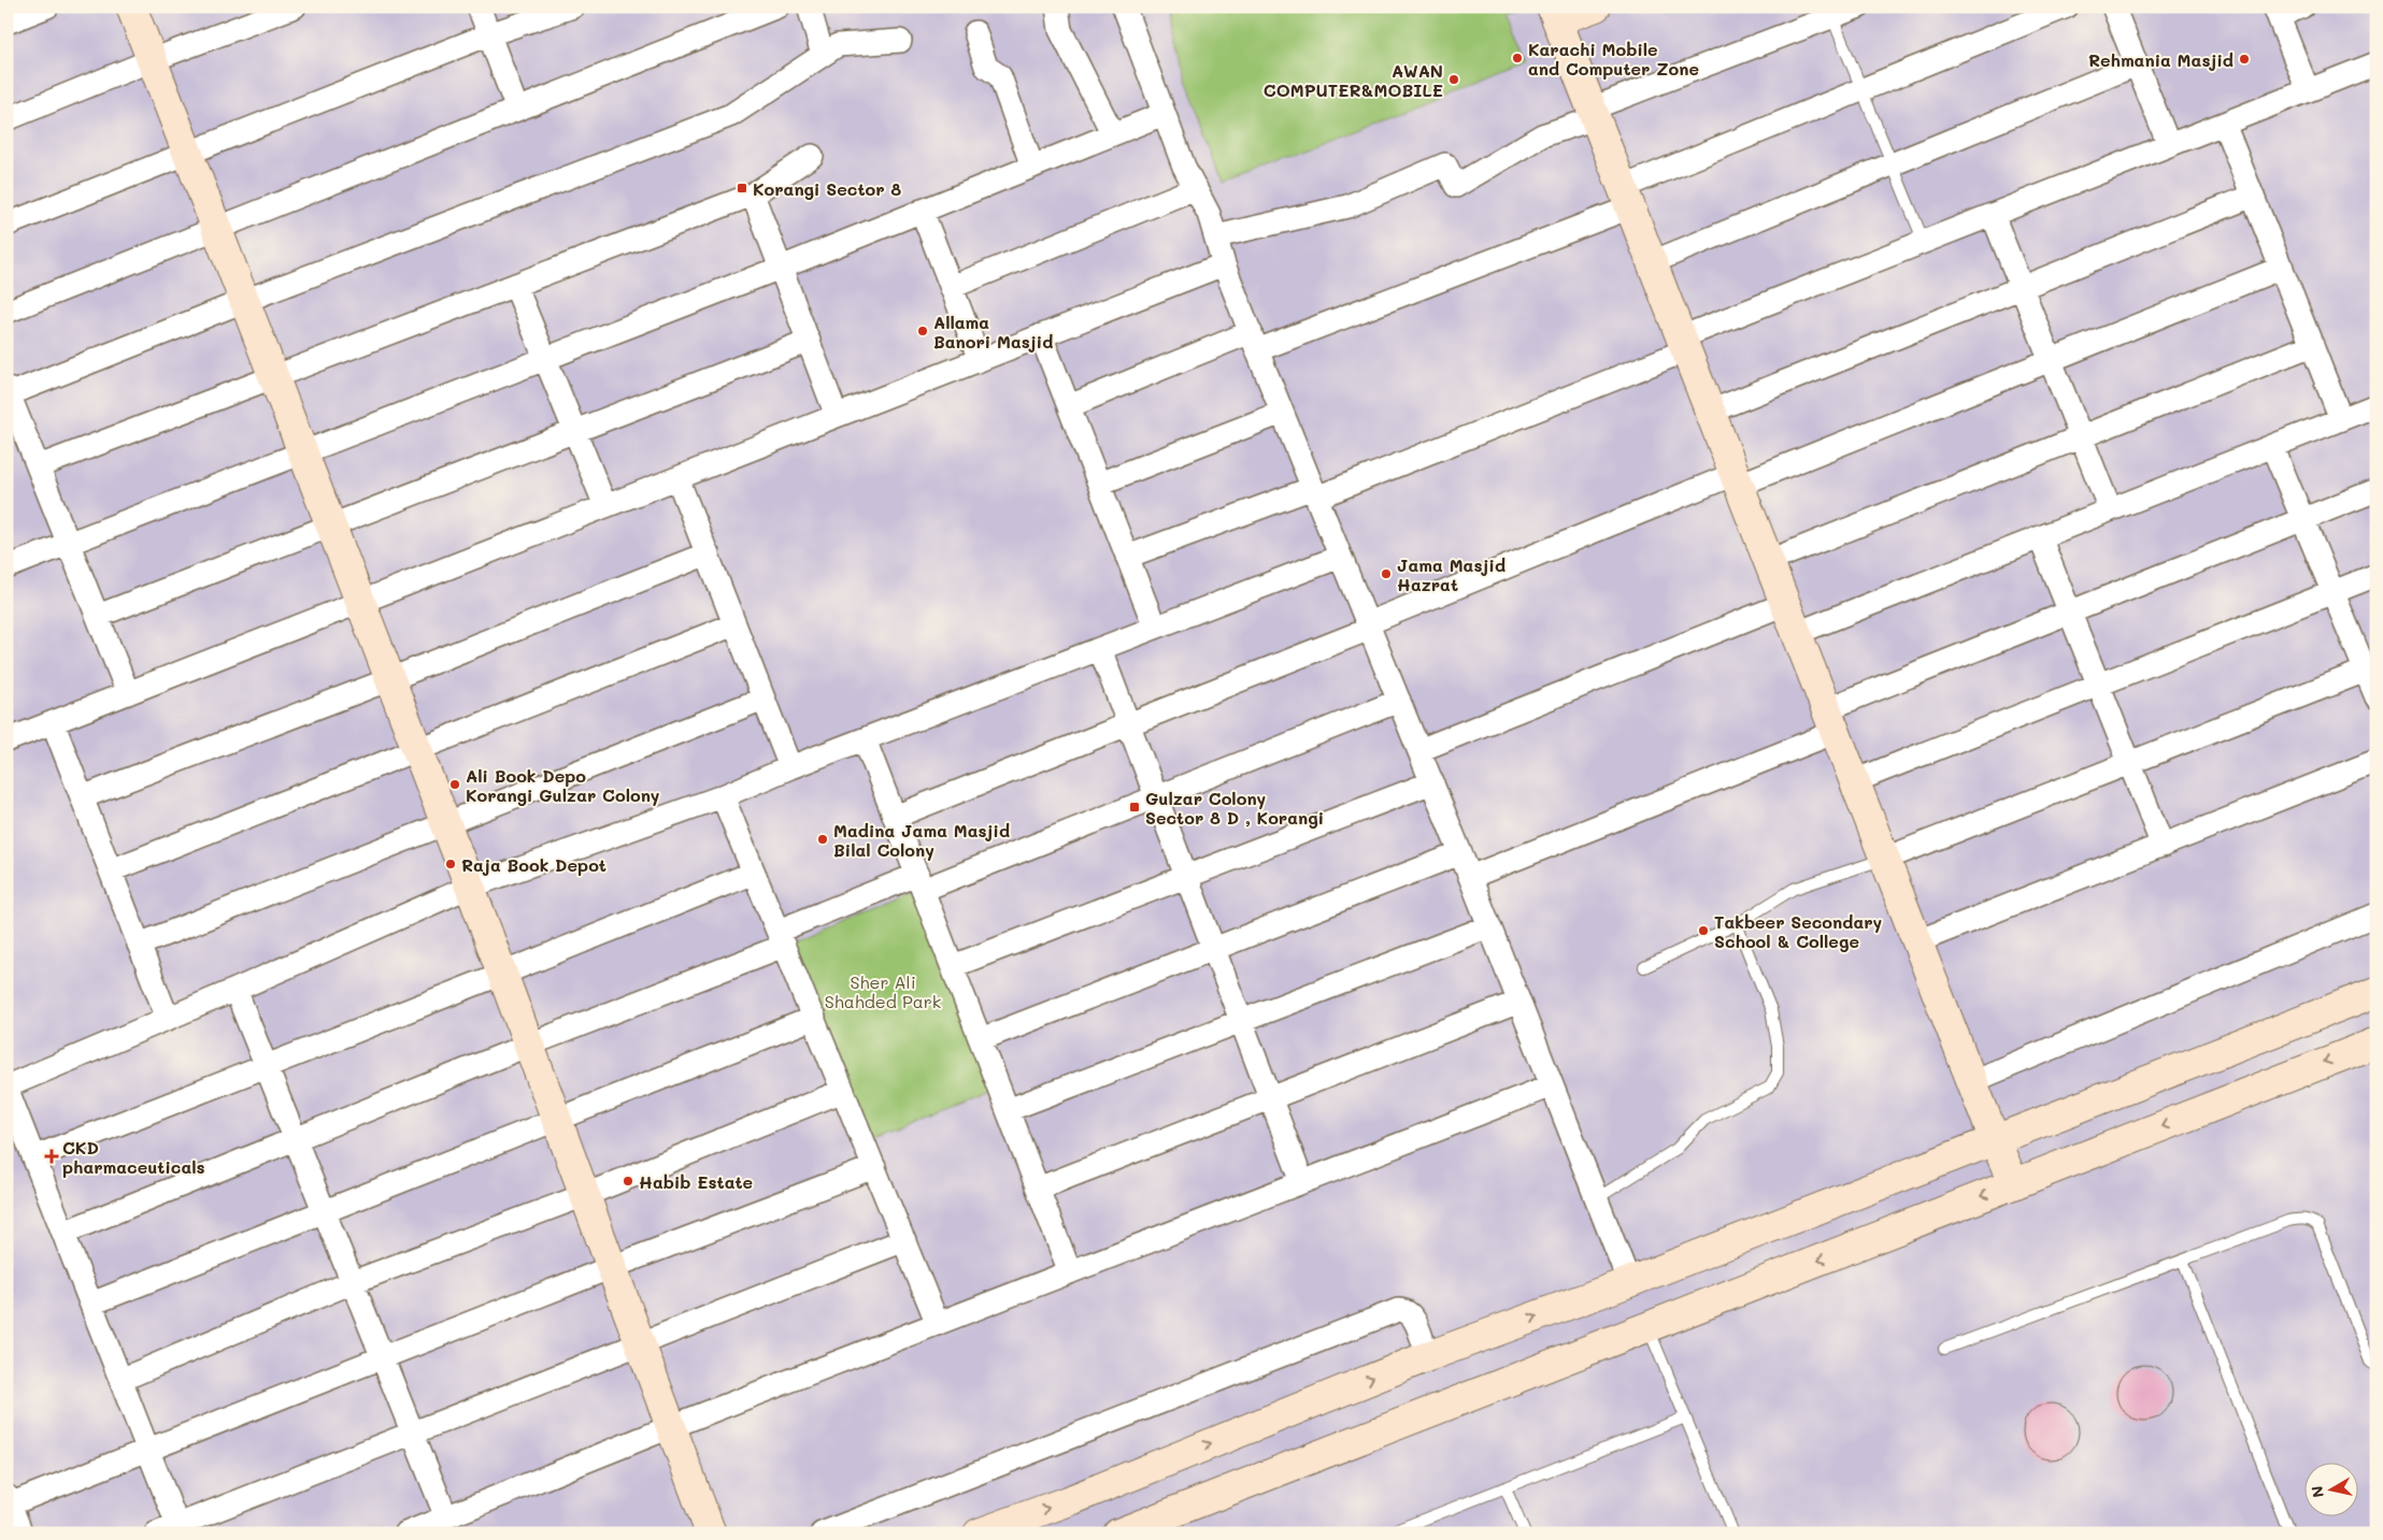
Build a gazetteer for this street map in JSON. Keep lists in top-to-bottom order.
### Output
{
  "parks": ["Sher Ali Shahded Park"],
  "places": {
    "other": [
      "Karachi Mobile and Computer Zone",
      "Rehmania Masjid",
      "AWAN COMPUTER&MOBILE",
      "Allama Banori Masjid",
      "Jama Masjid Hazrat",
      "Ali Book Depo Korangi Gulzar Colony",
      "Madina Jama Masjid Bilal Colony",
      "Raja Book Depot",
      "Takbeer Secondary School & College",
      "Habib Estate"
    ],
    "transit": ["Korangi Sector 8", "Gulzar Colony Sector 8 D , Korangi"],
    "health": ["CKD pharmaceuticals"]
  },
  "north": "left"
}
